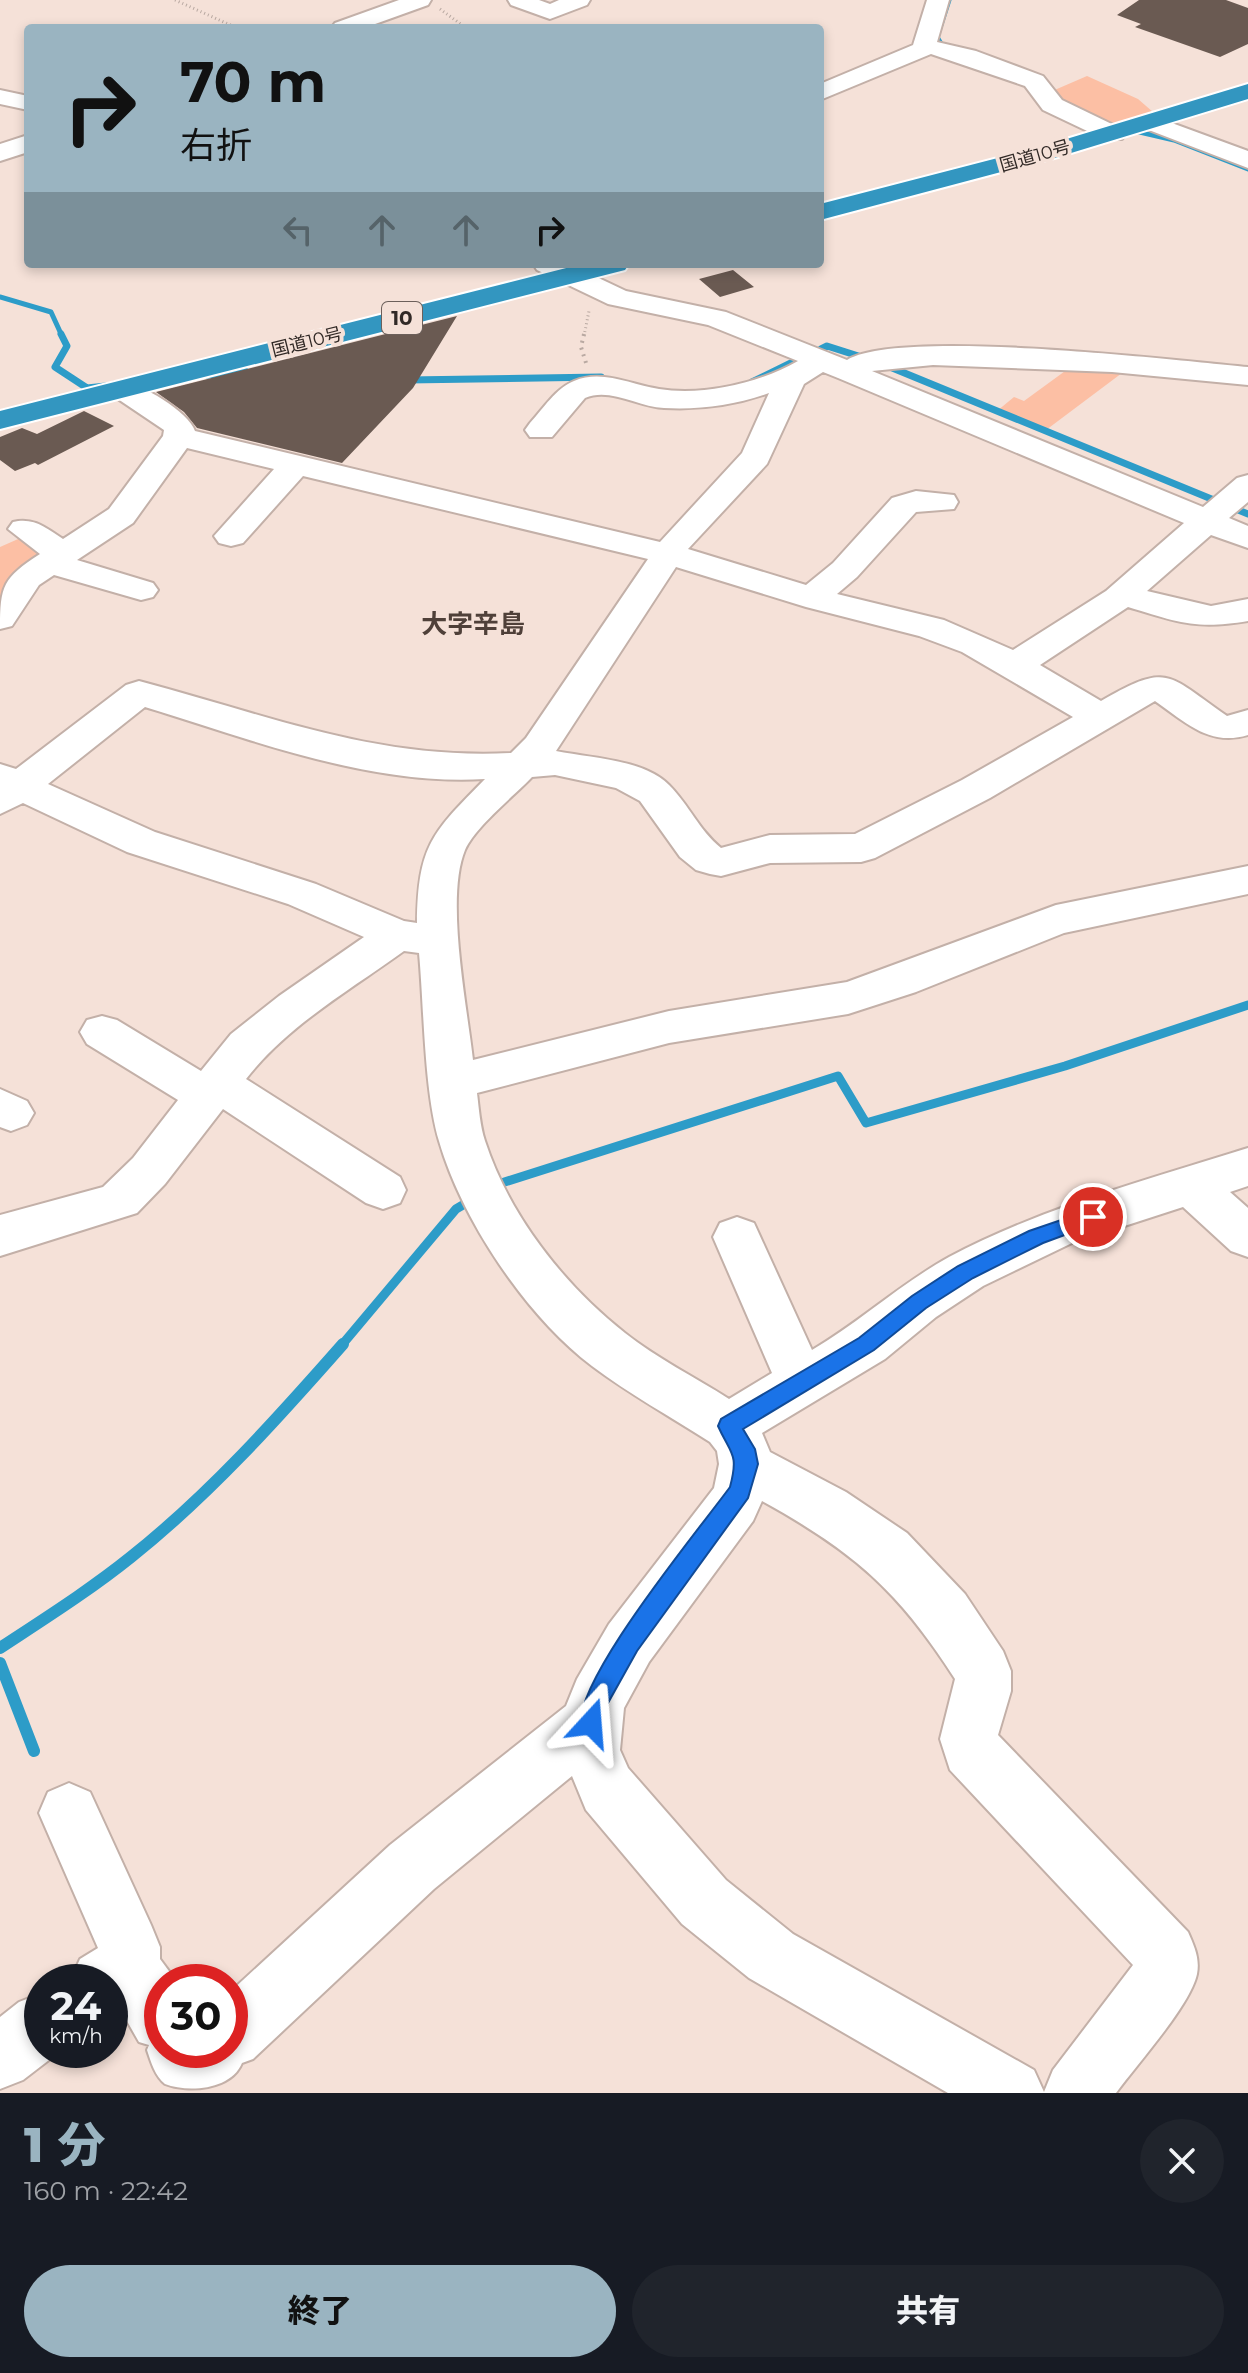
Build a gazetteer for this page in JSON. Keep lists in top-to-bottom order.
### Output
{
  "streets": {
    "highway": ["国道10号", "10"]
  },
  "districts": ["大字辛島"],
  "page": {
    "turn": ["70 m", "右折"],
    "speed": "24 km/h",
    "limit": "30",
    "heading": ["1 分", "160 m · 22:42"],
    "buttons": ["終了", "共有"]
  }
}
